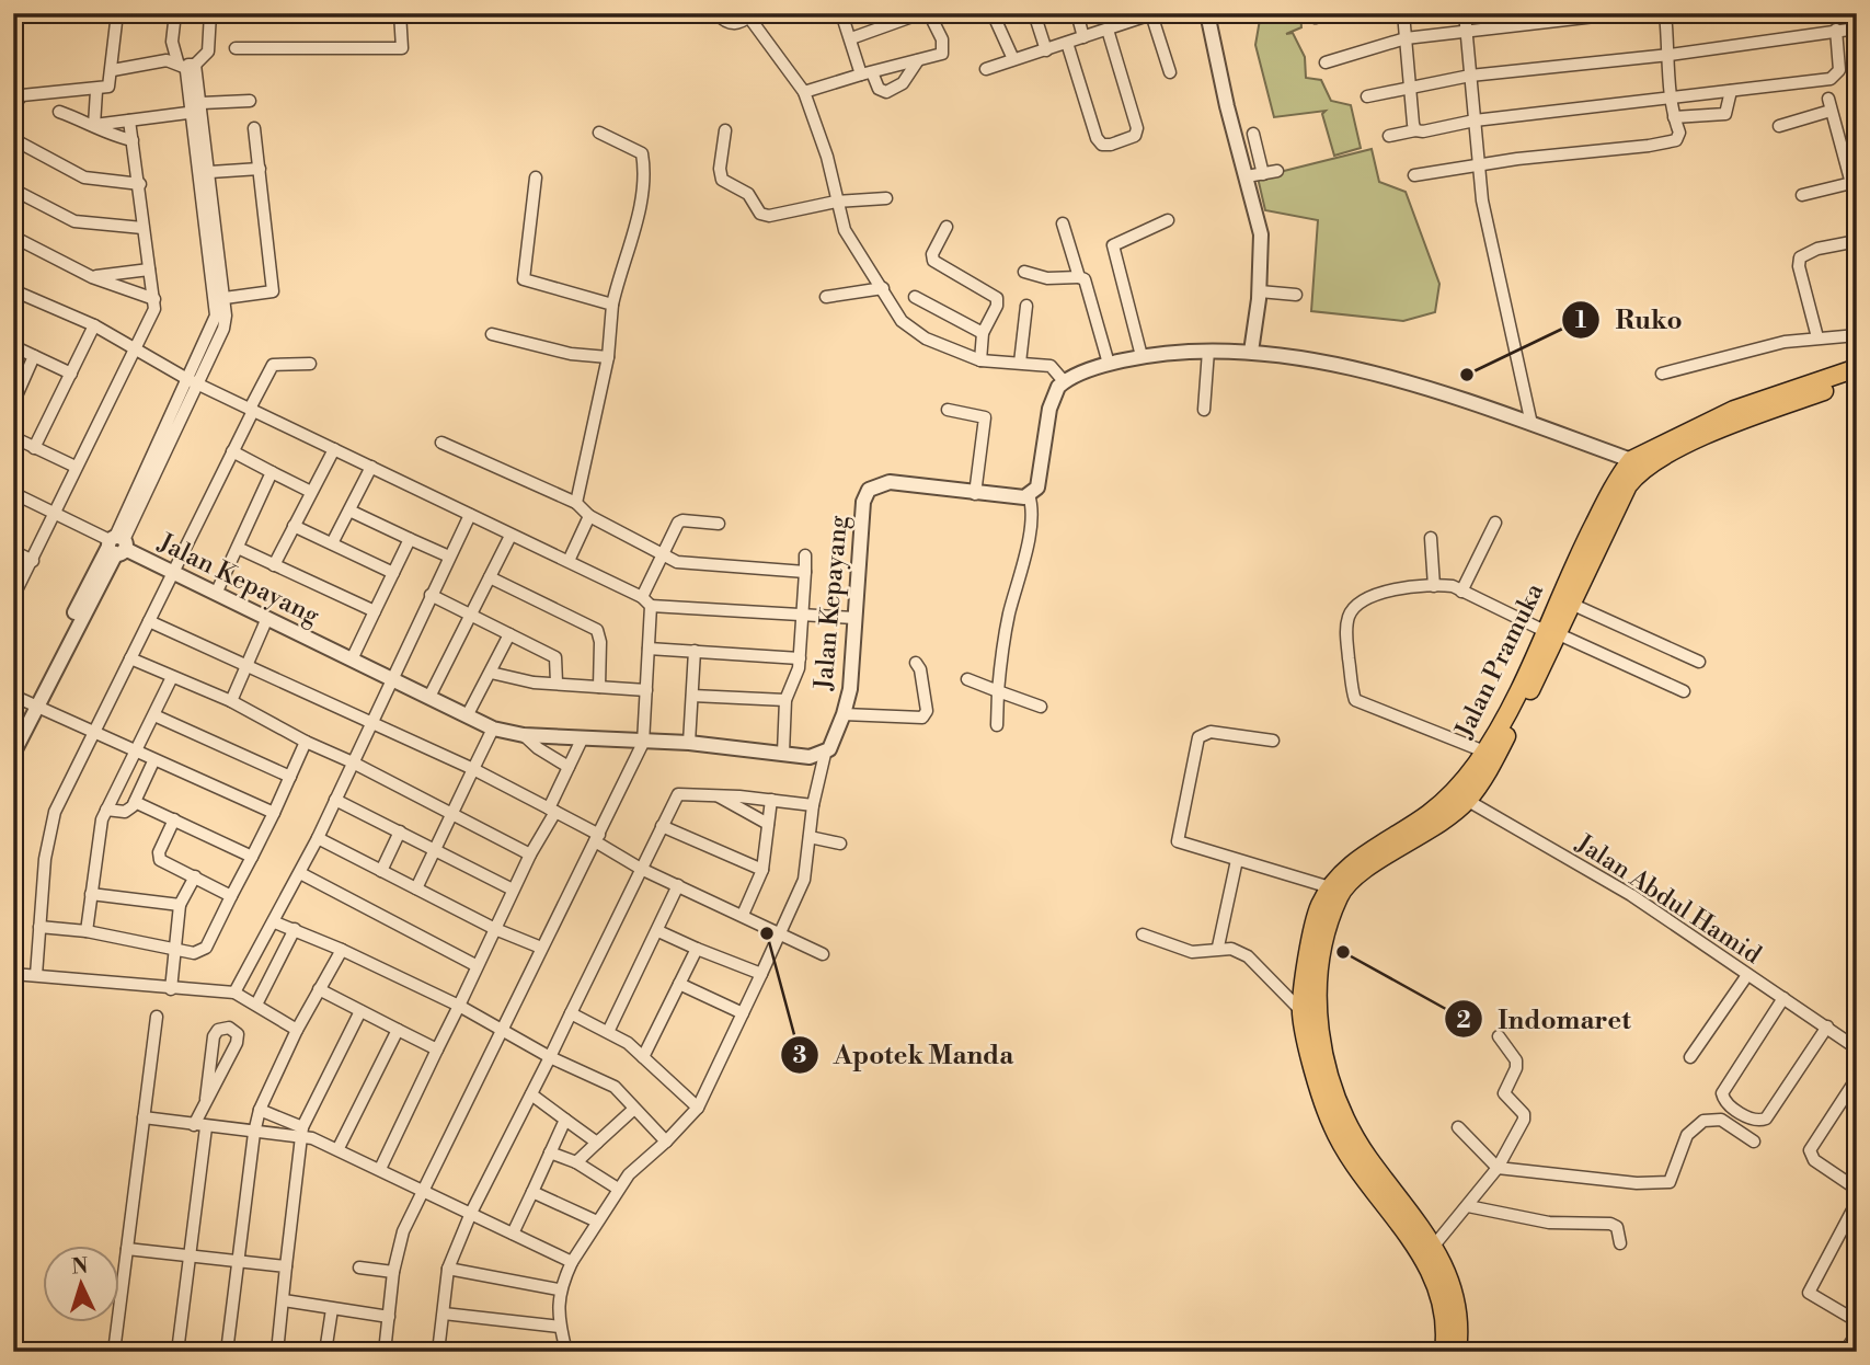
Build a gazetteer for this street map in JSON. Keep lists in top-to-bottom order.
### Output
{
  "streets": {
    "main road": ["Jalan Pramuka"],
    "street": ["Jalan Kepayang", "Jalan Abdul Hamid"]
  },
  "crossings": [
    ["Jalan Pramuka", "Jalan Abdul Hamid"]
  ],
  "places": ["Ruko", "Apotek Manda", "Indomaret"],
  "north": "top"
}
